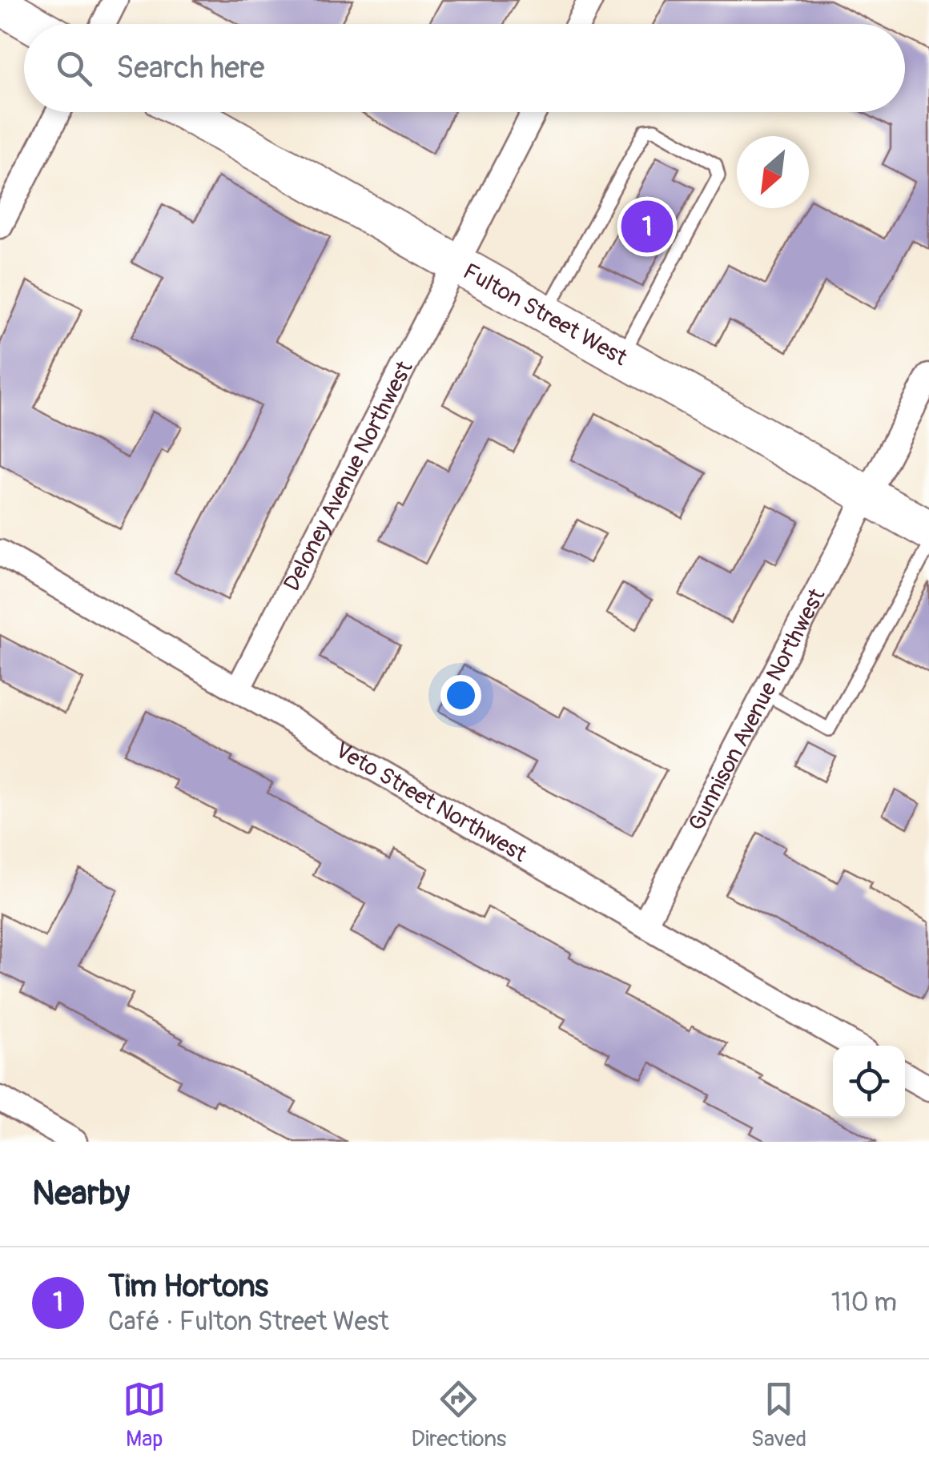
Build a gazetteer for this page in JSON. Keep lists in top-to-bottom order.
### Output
{
  "streets": {
    "main road": ["Fulton Street West"],
    "street": ["Deloney Avenue Northwest", "Gunnison Avenue Northwest", "Veto Street Northwest"]
  },
  "crossings": [
    ["Fulton Street West", "Deloney Avenue Northwest"],
    ["Fulton Street West", "Gunnison Avenue Northwest"],
    ["Deloney Avenue Northwest", "Veto Street Northwest"],
    ["Gunnison Avenue Northwest", "Veto Street Northwest"]
  ],
  "north": "bottom left",
  "page": {
    "search": "Search here",
    "pins": "1",
    "heading": "Nearby",
    "list": [
      {
        "mark": "1",
        "name": "Tim Hortons",
        "note": "Café · Fulton Street West",
        "value": "110 m"
      }
    ],
    "nav": ["Map", "Directions", "Saved"]
  }
}
